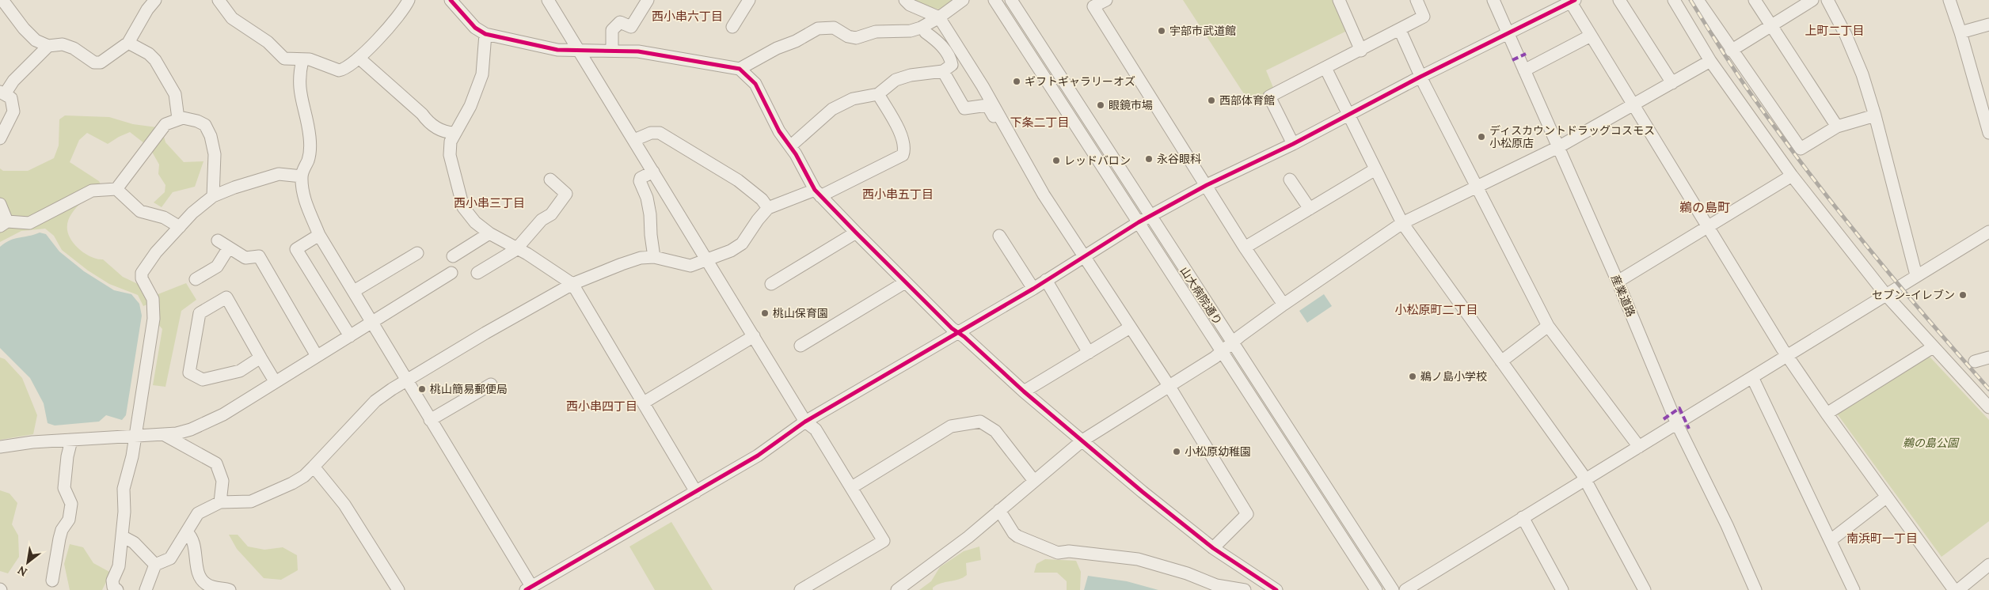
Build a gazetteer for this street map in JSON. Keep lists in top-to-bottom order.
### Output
{
  "streets": {
    "street": ["山大病院通り", "産業道路"]
  },
  "districts": [
    "西小串六丁目",
    "上町二丁目",
    "下条二丁目",
    "西小串五丁目",
    "西小串三丁目",
    "鵜の島町",
    "小松原町二丁目",
    "西小串四丁目",
    "南浜町一丁目"
  ],
  "parks": ["鵜の島公園"],
  "places": [
    "宇部市武道館",
    "ギフトギャラリーオズ",
    "西部体育館",
    "眼鏡市場",
    "ディスカウントドラッグコスモス 小松原店",
    "永谷眼科",
    "レッドバロン",
    "セブン-イレブン",
    "桃山保育園",
    "鵜ノ島小学校",
    "桃山簡易郵便局",
    "小松原幼稚園"
  ],
  "north": "bottom left"
}
